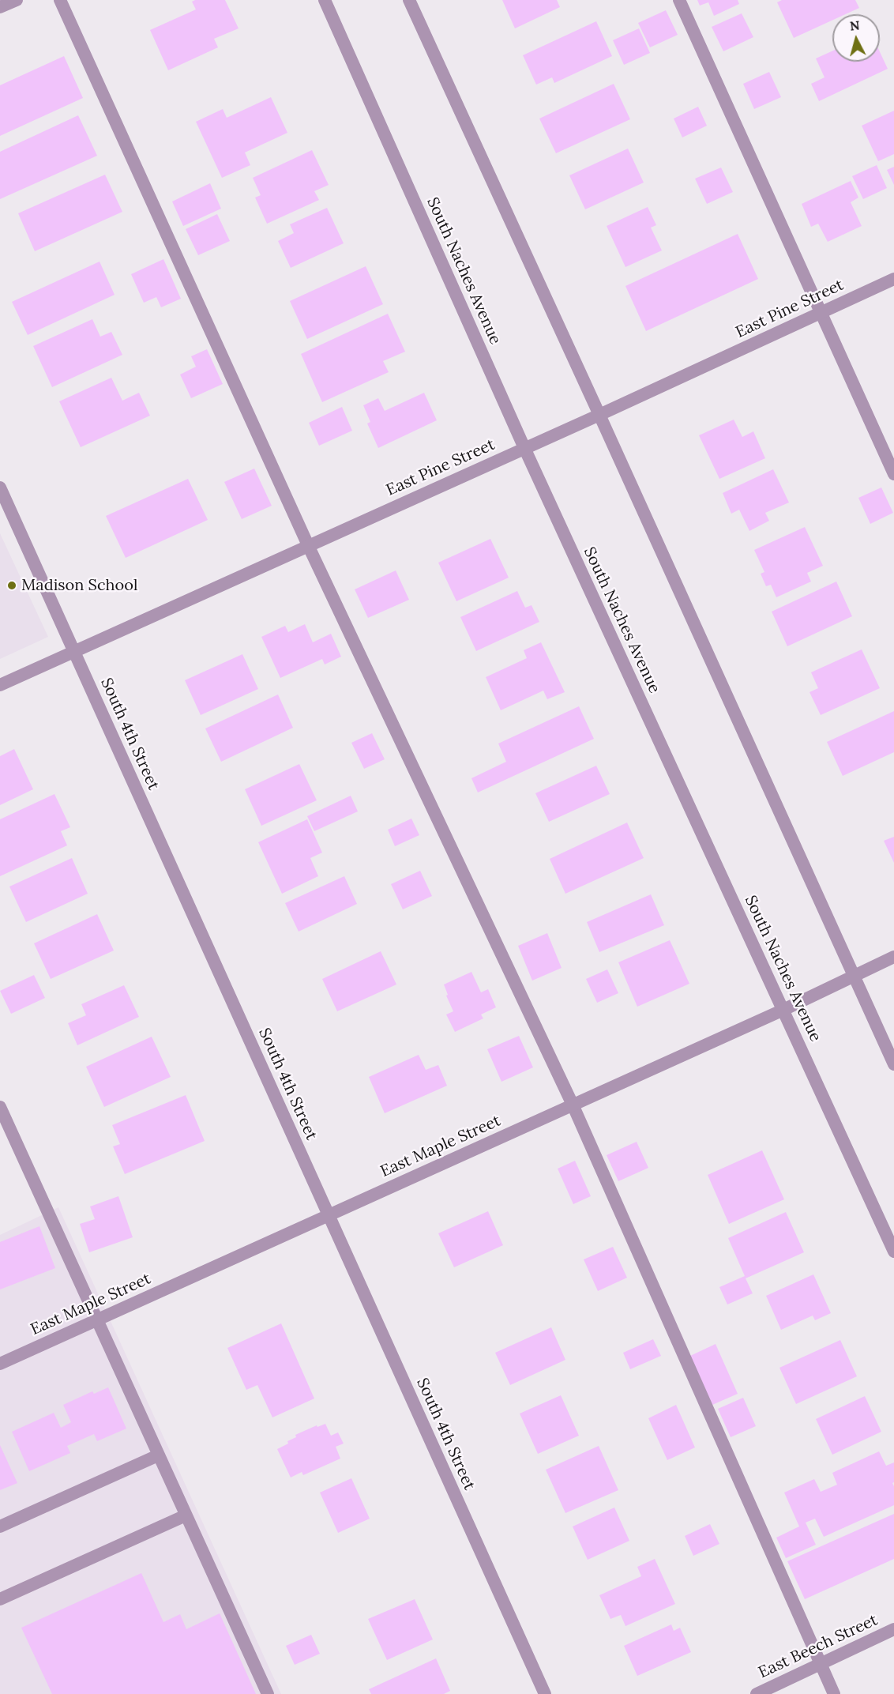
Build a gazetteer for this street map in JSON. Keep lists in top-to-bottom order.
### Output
{
  "streets": {
    "street": [
      "South Naches Avenue",
      "East Pine Street",
      "South 4th Street",
      "East Maple Street",
      "East Beech Street"
    ]
  },
  "crossings": [
    ["South Naches Avenue", "East Pine Street"],
    ["South Naches Avenue", "East Maple Street"],
    ["East Pine Street", "South 4th Street"],
    ["South 4th Street", "East Maple Street"]
  ],
  "places": ["Madison School"],
  "north": "top"
}
